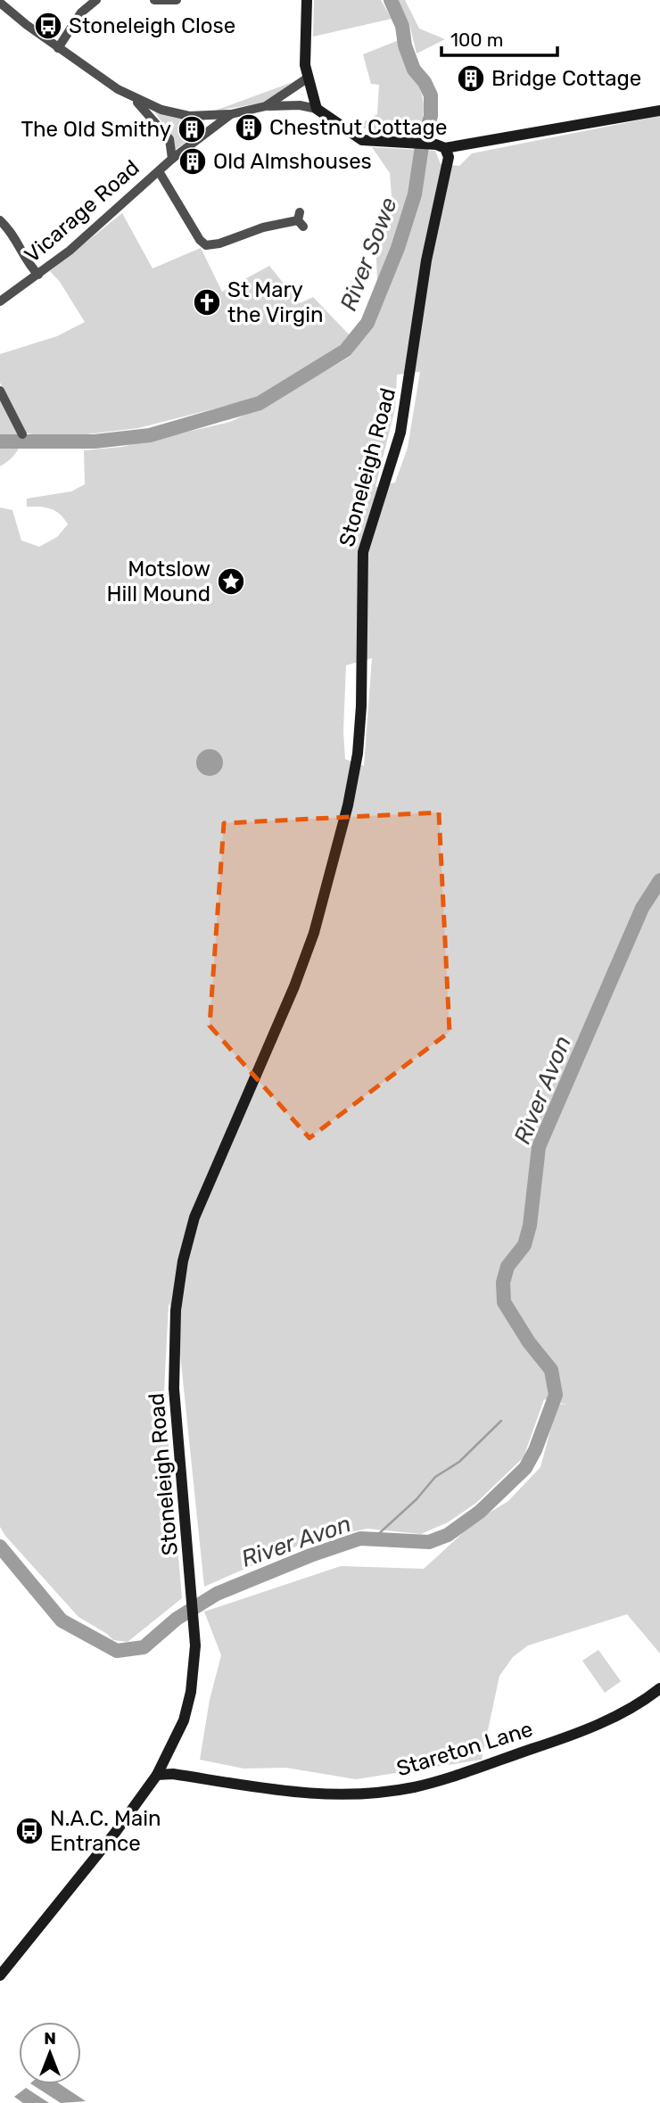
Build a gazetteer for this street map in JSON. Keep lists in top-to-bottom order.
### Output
{
  "streets": {
    "main road": ["Stoneleigh Road", "Stareton Lane"],
    "street": ["Vicarage Road"]
  },
  "crossings": [
    ["Stoneleigh Road", "Stareton Lane"]
  ],
  "water": ["River Sowe", "River Avon"],
  "places": {
    "bus stop": ["Stoneleigh Close", "N.A.C. Main Entrance"],
    "building": [
      "Bridge Cottage",
      "Chestnut Cottage",
      "The Old Smithy",
      "Old Almshouses"
    ],
    "church": ["St Mary the Virgin"],
    "place": ["Motslow Hill Mound"]
  },
  "scale_bar": "100 m",
  "north": "top"
}
